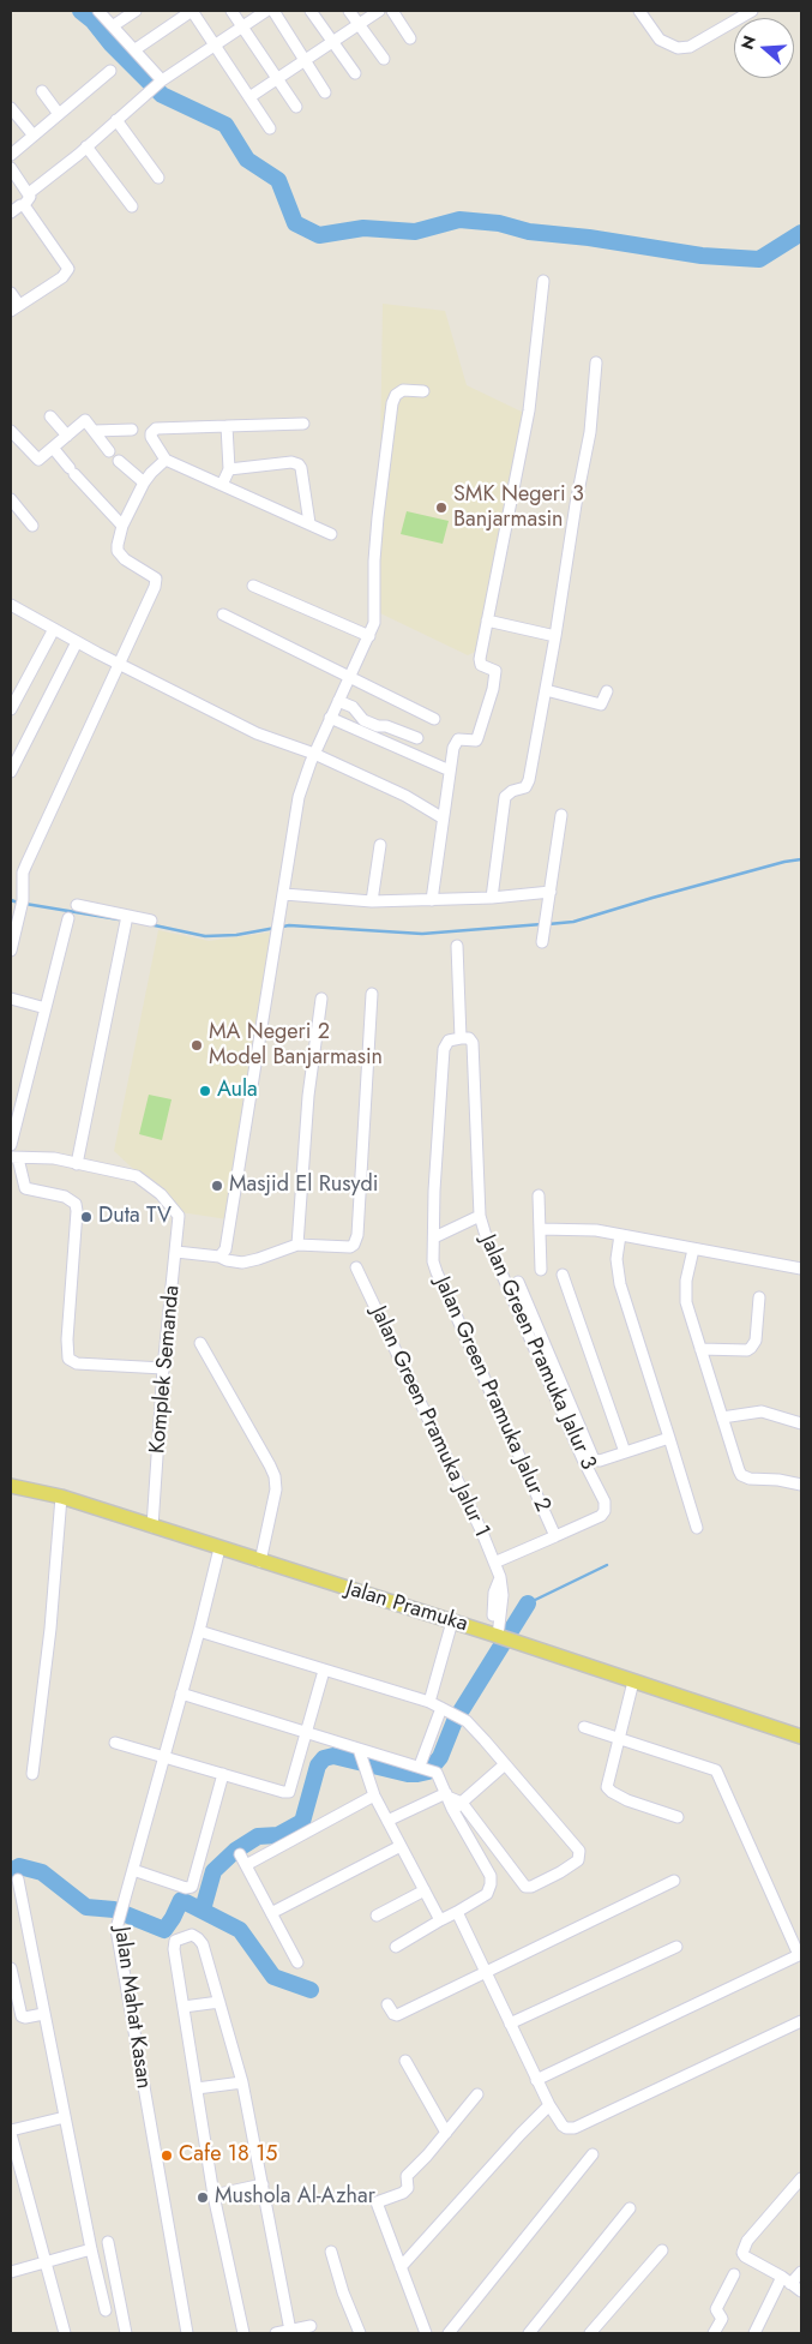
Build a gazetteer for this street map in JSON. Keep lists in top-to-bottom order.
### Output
{
  "streets": {
    "main road": ["Jalan Pramuka"],
    "street": [
      "Jalan Green Pramuka Jalur 3",
      "Komplek Semanda",
      "Jalan Green Pramuka Jalur 2",
      "Jalan Green Pramuka Jalur 1",
      "Jalan Mahat Kasan"
    ]
  },
  "crossings": [
    ["Jalan Green Pramuka Jalur 3", "Jalan Green Pramuka Jalur 2"],
    ["Komplek Semanda", "Jalan Pramuka"],
    ["Jalan Green Pramuka Jalur 2", "Jalan Green Pramuka Jalur 1"],
    ["Jalan Green Pramuka Jalur 1", "Jalan Pramuka"],
    ["Jalan Pramuka", "Jalan Mahat Kasan"]
  ],
  "places": [
    "SMK Negeri 3 Banjarmasin",
    "MA Negeri 2 Model Banjarmasin",
    "Aula",
    "Masjid El Rusydi",
    "Duta TV",
    "Cafe 18 15",
    "Mushola Al-Azhar"
  ],
  "north": "left"
}
